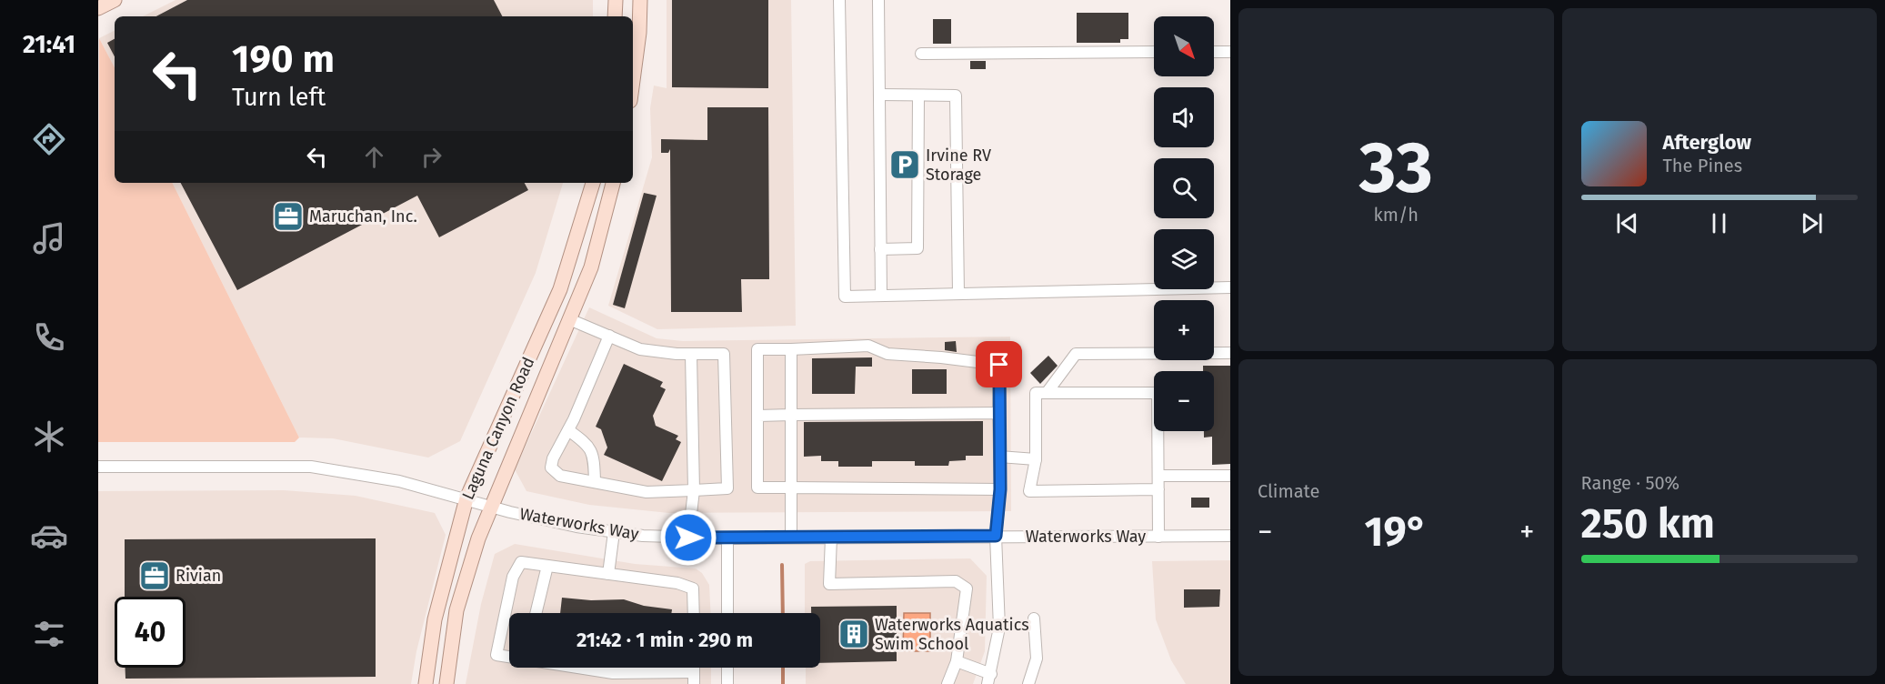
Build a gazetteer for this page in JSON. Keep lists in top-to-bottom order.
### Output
{
  "streets": {
    "main road": ["Laguna Canyon Road"],
    "street": ["Waterworks Way"]
  },
  "crossings": [
    ["Laguna Canyon Road", "Waterworks Way"]
  ],
  "places": {
    "parking": ["Irvine RV Storage"],
    "office": ["Maruchan, Inc.", "Rivian"],
    "building": ["Waterworks Aquatics Swim School"]
  },
  "north": "bottom right",
  "page": {
    "tabs": "21:41",
    "tile": [
      ["33", "km/h"],
      "Climate",
      ["Range · 50%", "250 km"]
    ],
    "map_buttons": ["+", "−"],
    "turn": ["190 m", "Turn left"],
    "song": ["Afterglow", "The Pines"],
    "heat": ["−", "19°", "+"],
    "limit": "40",
    "trip": "21:42 · 1 min · 290 m"
  }
}
